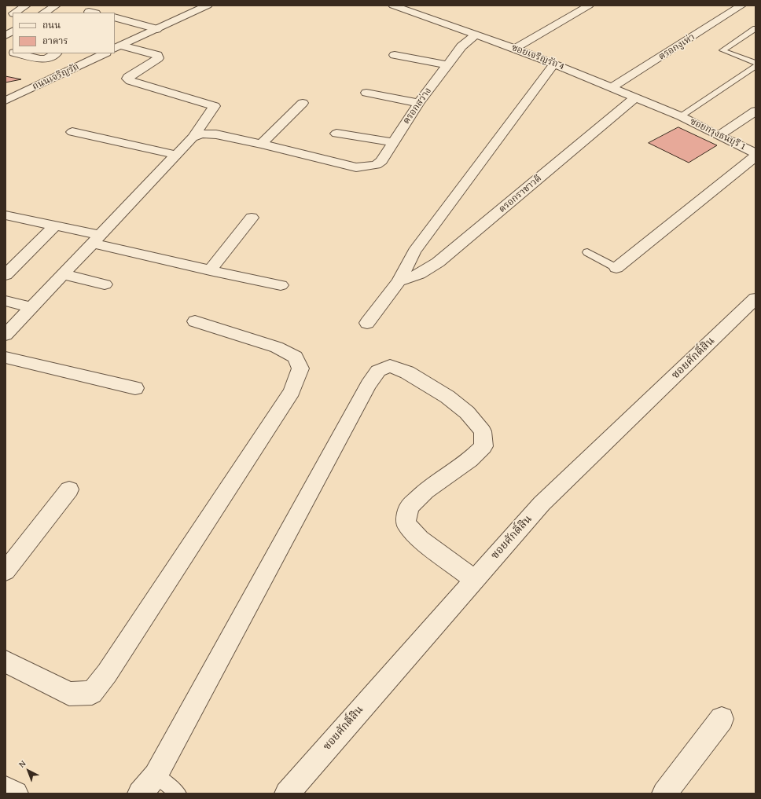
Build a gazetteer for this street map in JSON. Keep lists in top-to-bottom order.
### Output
{
  "streets": {
    "street": [
      "ตรอกงูเห่า",
      "ซอยเจริญรัถ 4",
      "ถนนเจริญรัถ",
      "ตรอกสว่าง",
      "ซอยกรุงธนบุรี 1",
      "ตรอกราชาวดี",
      "ซอยศักดิ์สิน"
    ]
  },
  "crossings": [
    ["ตรอกงูเห่า", "ซอยเจริญรัถ 4"],
    ["ซอยเจริญรัถ 4", "ตรอกสว่าง"],
    ["ซอยเจริญรัถ 4", "ซอยกรุงธนบุรี 1"],
    ["ซอยเจริญรัถ 4", "ตรอกราชาวดี"]
  ],
  "legend": ["ถนน", "อาคาร"],
  "north": "top left"
}
